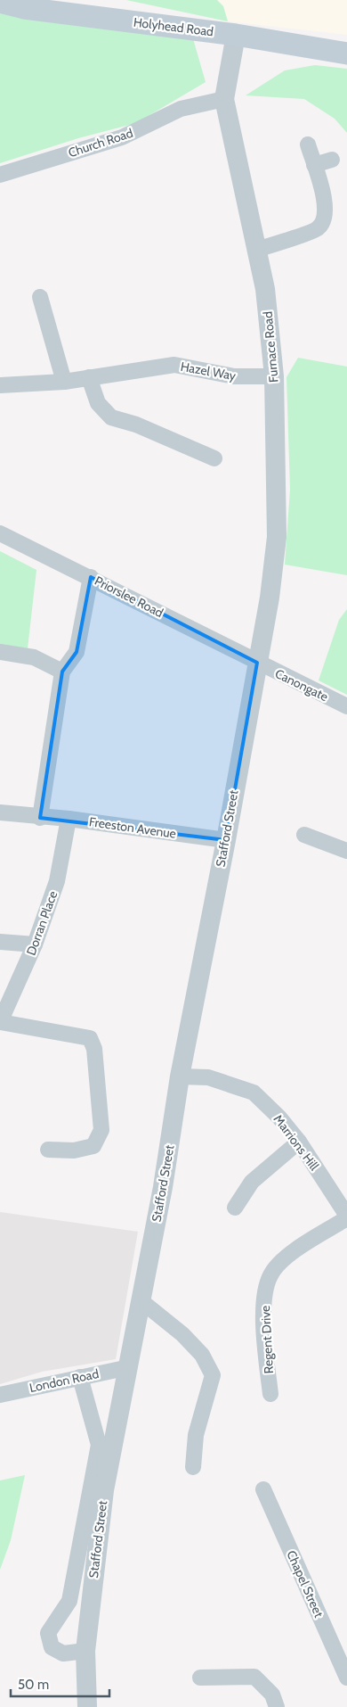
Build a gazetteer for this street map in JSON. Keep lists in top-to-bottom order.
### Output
{
  "streets": {
    "main road": ["Holyhead Road"],
    "street": [
      "Church Road",
      "Furnace Road",
      "Hazel Way",
      "Priorslee Road",
      "Canongate",
      "Freeston Avenue",
      "Stafford Street",
      "Dorran Place",
      "Marrions Hill",
      "Regent Drive",
      "London Road",
      "Chapel Street"
    ]
  },
  "crossings": [
    ["Holyhead Road", "Furnace Road"],
    ["Church Road", "Furnace Road"],
    ["Furnace Road", "Hazel Way"],
    ["Furnace Road", "Priorslee Road"],
    ["Furnace Road", "Canongate"],
    ["Furnace Road", "Stafford Street"],
    ["Priorslee Road", "Canongate"],
    ["Priorslee Road", "Stafford Street"],
    ["Canongate", "Stafford Street"],
    ["Freeston Avenue", "Stafford Street"],
    ["Freeston Avenue", "Dorran Place"],
    ["Stafford Street", "Marrions Hill"],
    ["Stafford Street", "London Road"],
    ["Marrions Hill", "Regent Drive"]
  ],
  "scale_bar": "50 m"
}
